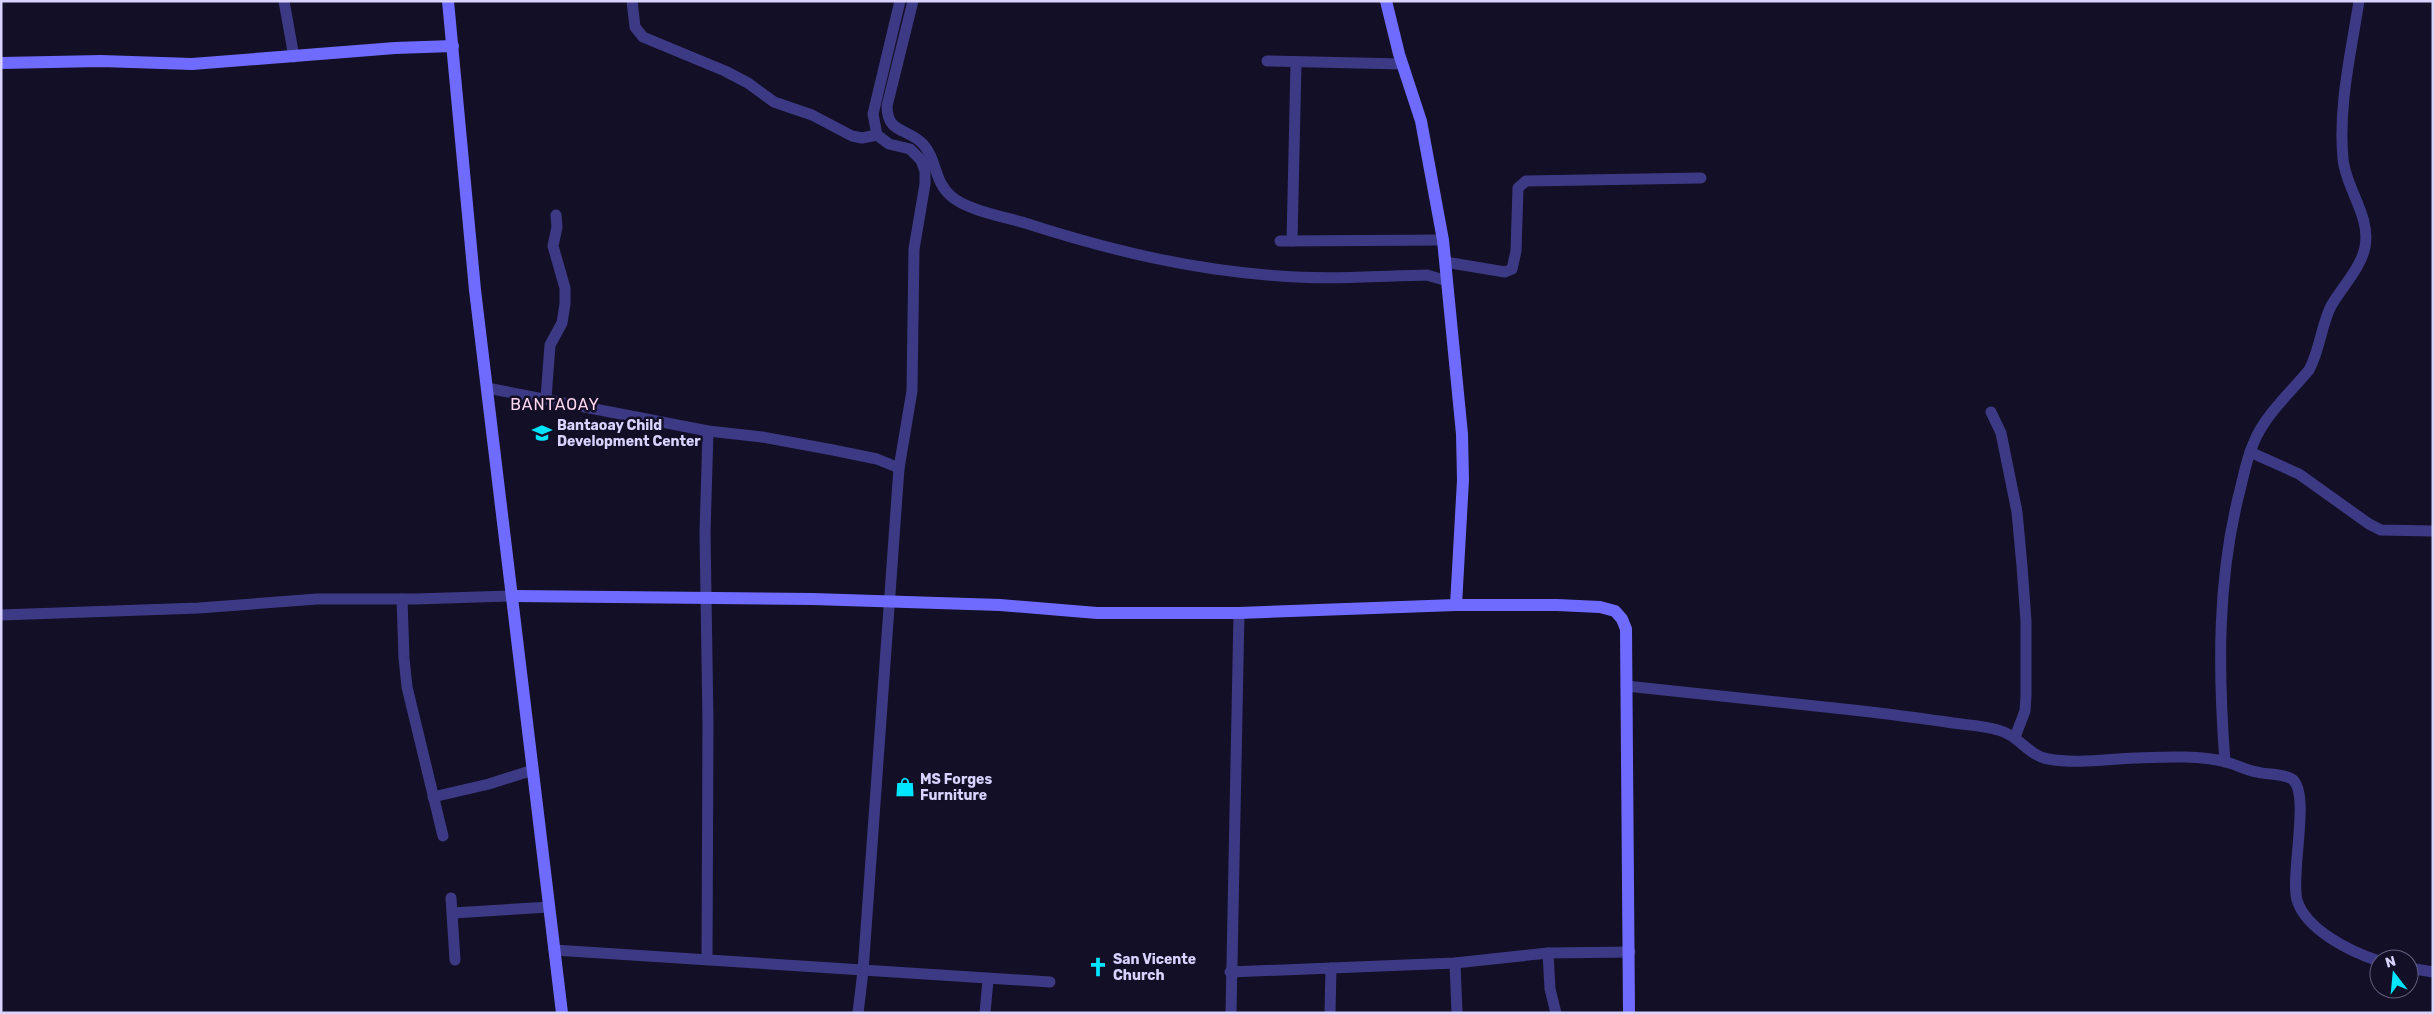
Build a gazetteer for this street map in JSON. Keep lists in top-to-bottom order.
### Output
{
  "districts": ["BANTAOAY"],
  "places": {
    "school or university": ["Bantaoay Child Development Center"],
    "shop": ["MS Forges Furniture"],
    "church": ["San Vicente Church"]
  },
  "north": "top"
}
